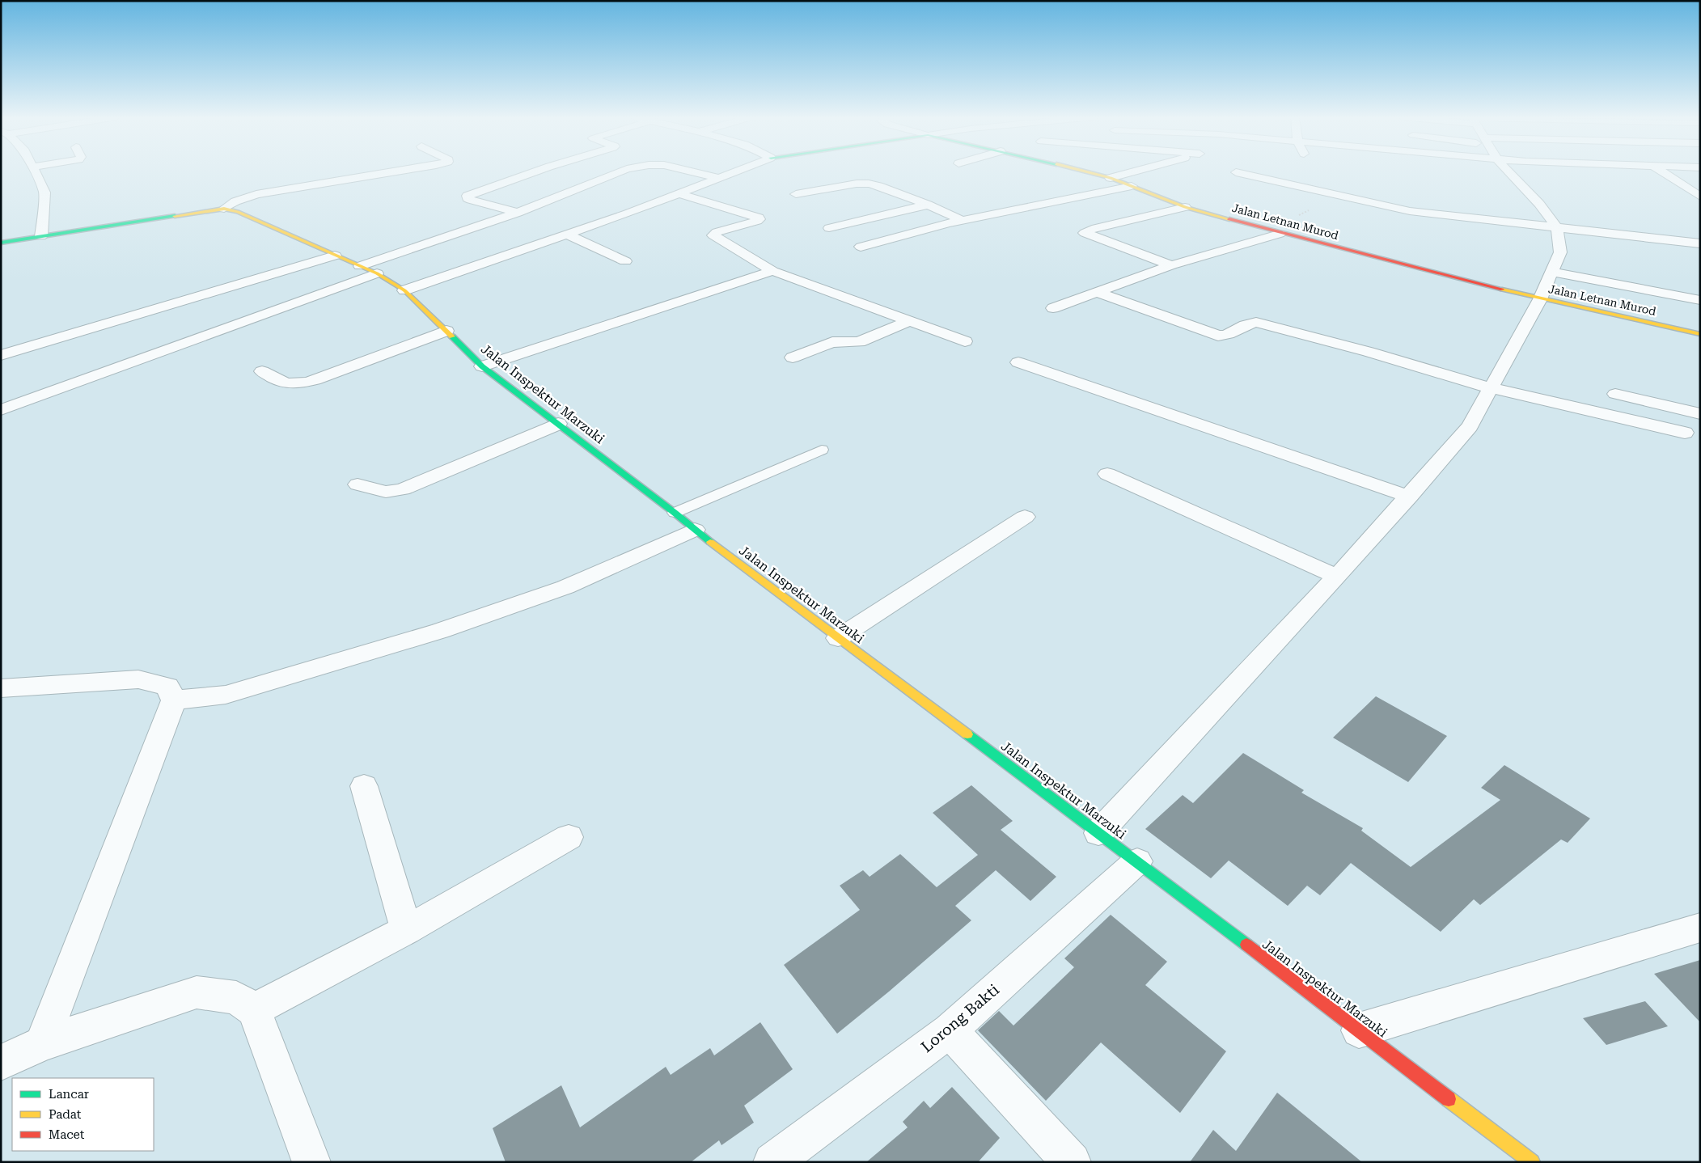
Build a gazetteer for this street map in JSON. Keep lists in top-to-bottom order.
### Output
{
  "streets": {
    "street": ["Jalan Letnan Murod", "Jalan Inspektur Marzuki", "Lorong Bakti"]
  },
  "crossings": [
    ["Jalan Inspektur Marzuki", "Lorong Bakti"]
  ],
  "legend": ["Lancar", "Padat", "Macet"]
}
